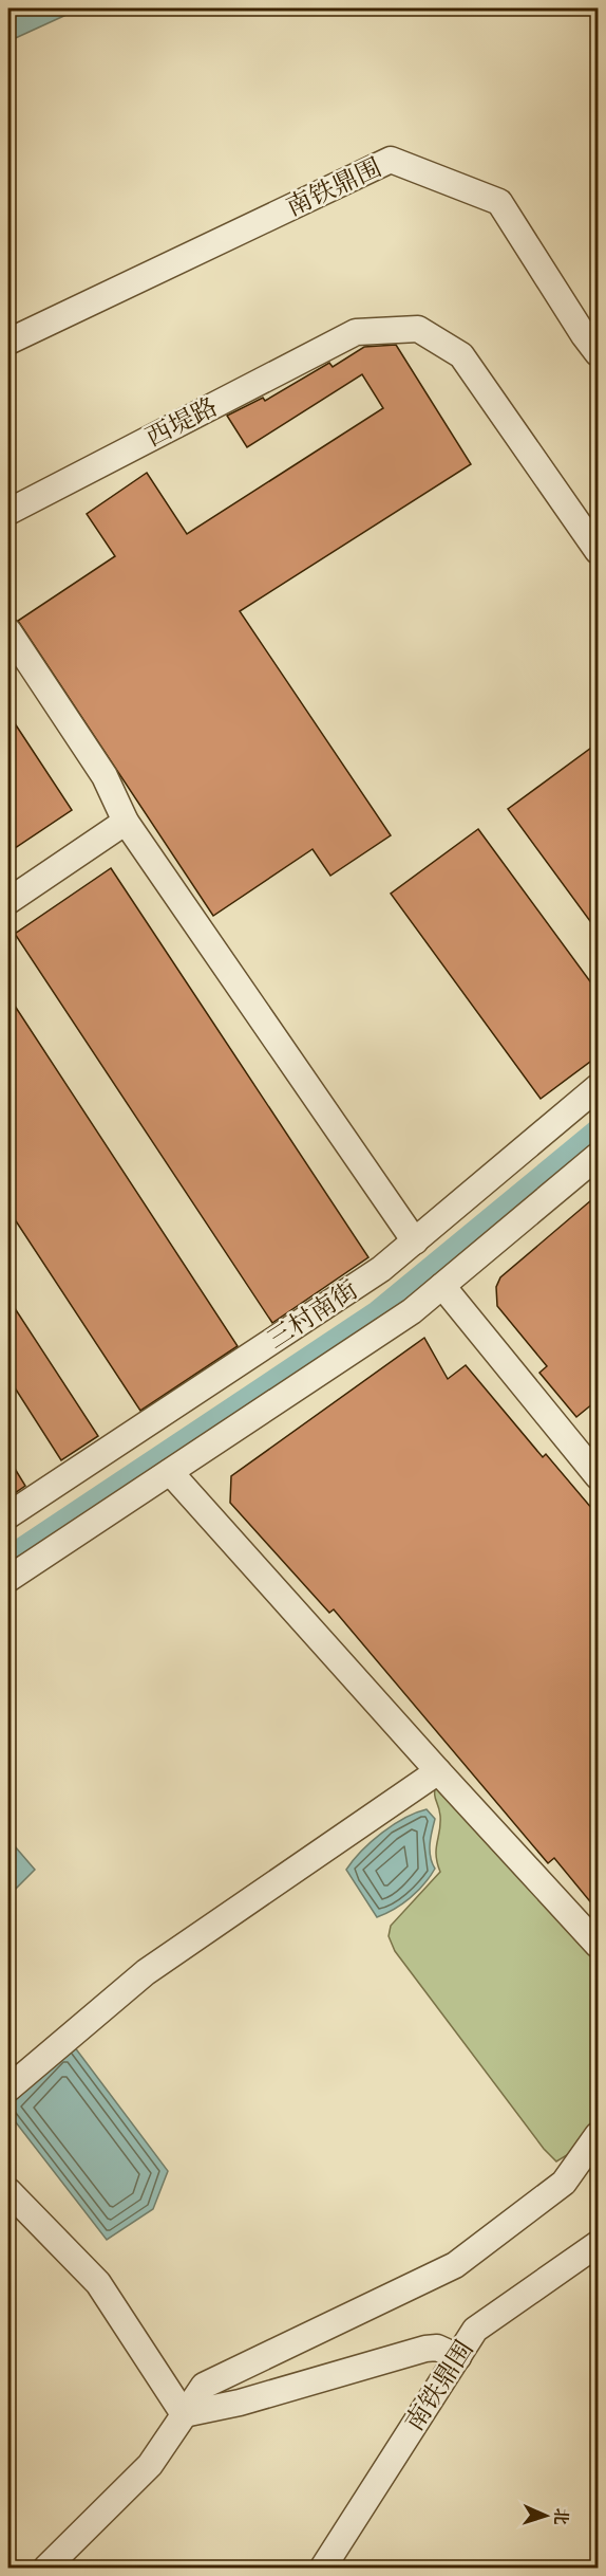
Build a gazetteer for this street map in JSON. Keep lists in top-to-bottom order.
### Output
{
  "streets": {
    "street": ["南铁鼎围", "西堤路", "三村南街"]
  },
  "north": "right"
}
